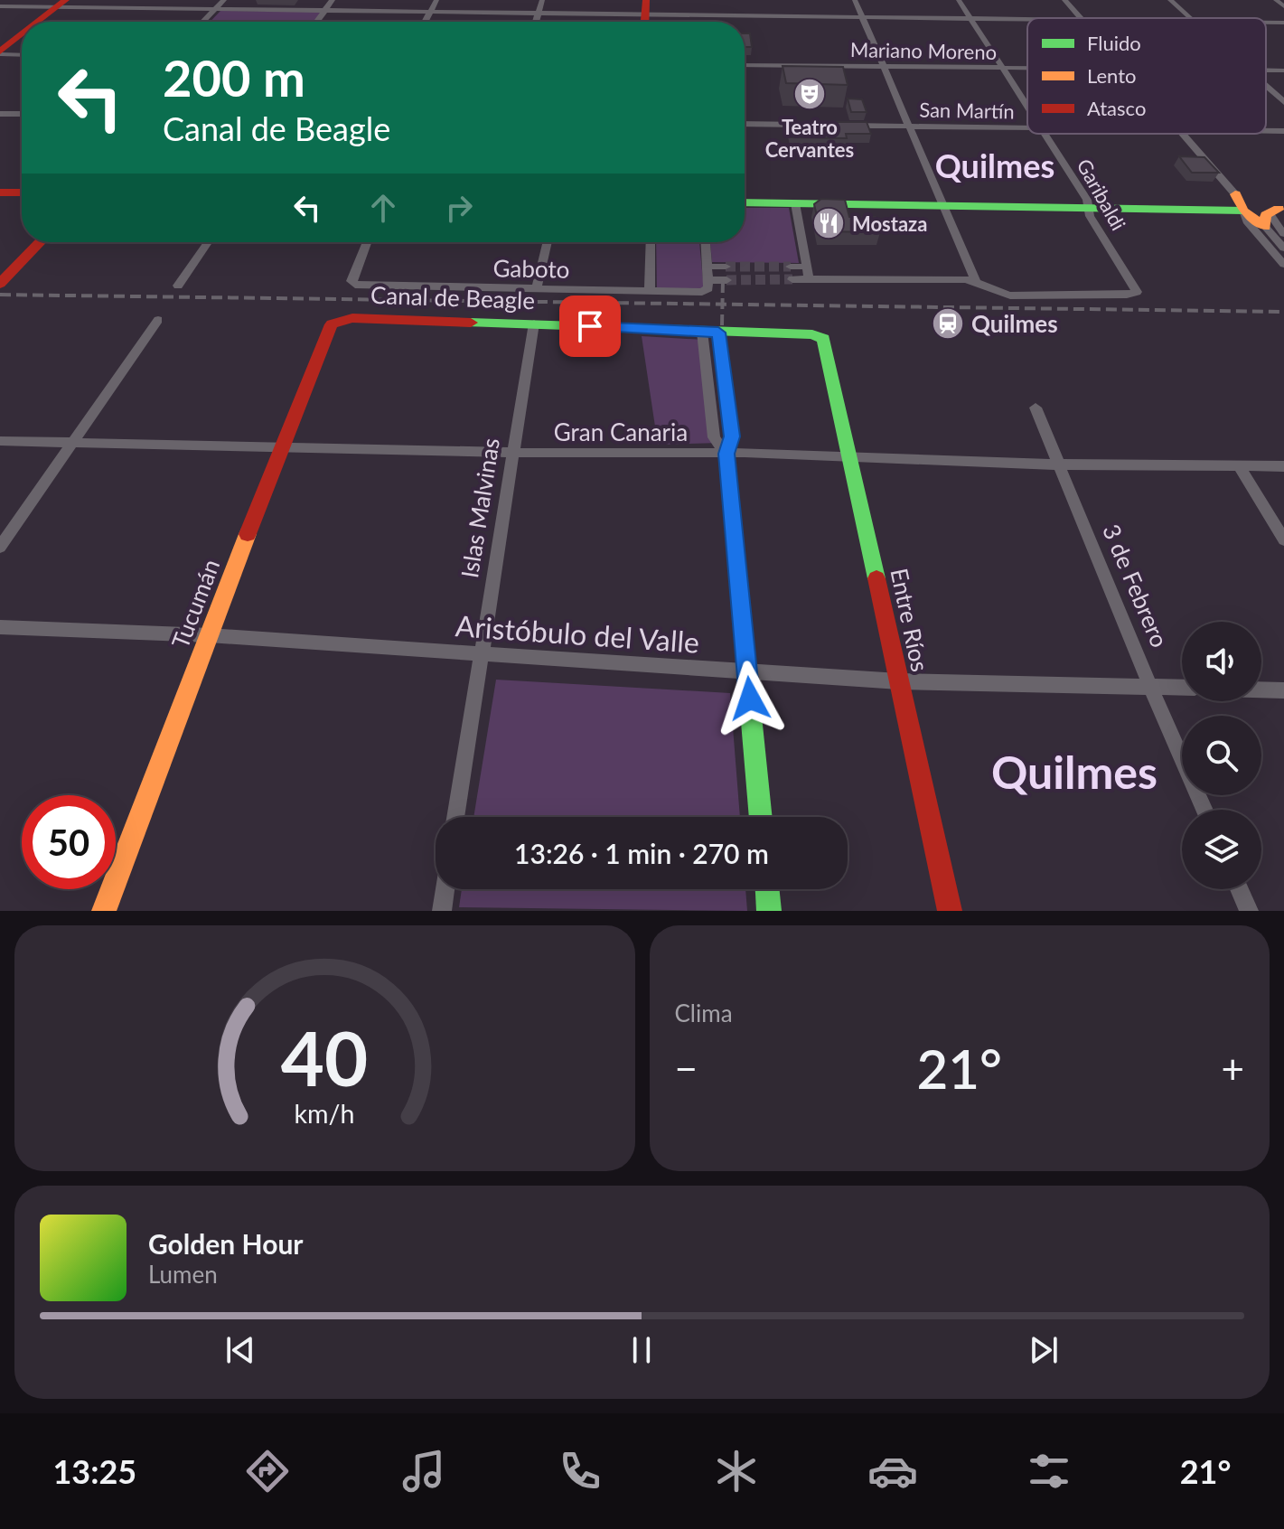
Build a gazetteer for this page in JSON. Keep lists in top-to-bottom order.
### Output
{
  "streets": {
    "street": [
      "Mariano Moreno",
      "San Martín",
      "Garibaldi",
      "Gaboto",
      "Canal de Beagle",
      "Gran Canaria",
      "Islas Malvinas",
      "3 de Febrero",
      "Tucumán",
      "Entre Ríos",
      "Aristóbulo del Valle"
    ]
  },
  "crossings": [
    ["Mariano Moreno", "Garibaldi"],
    ["Canal de Beagle", "Islas Malvinas"],
    ["Canal de Beagle", "Tucumán"],
    ["Canal de Beagle", "Entre Ríos"],
    ["Gran Canaria", "Islas Malvinas"],
    ["Gran Canaria", "3 de Febrero"],
    ["Gran Canaria", "Tucumán"],
    ["Gran Canaria", "Entre Ríos"],
    ["Islas Malvinas", "Aristóbulo del Valle"],
    ["3 de Febrero", "Aristóbulo del Valle"],
    ["Tucumán", "Aristóbulo del Valle"],
    ["Entre Ríos", "Aristóbulo del Valle"]
  ],
  "districts": ["Quilmes", "Quilmes"],
  "places": {
    "theatre": ["Teatro Cervantes"],
    "restaurant": ["Mostaza"],
    "station": ["Quilmes"]
  },
  "legend": ["Fluido", "Lento", "Atasco"],
  "page": {
    "turn": ["200 m", "Canal de Beagle"],
    "limit": "50",
    "trip": "13:26 · 1 min · 270 m",
    "tile": "Clima",
    "heat": ["−", "21°", "+"],
    "song": ["Golden Hour", "Lumen"],
    "tabs": ["13:25", "21°"],
    "gauge": ["40", "km/h"]
  }
}
